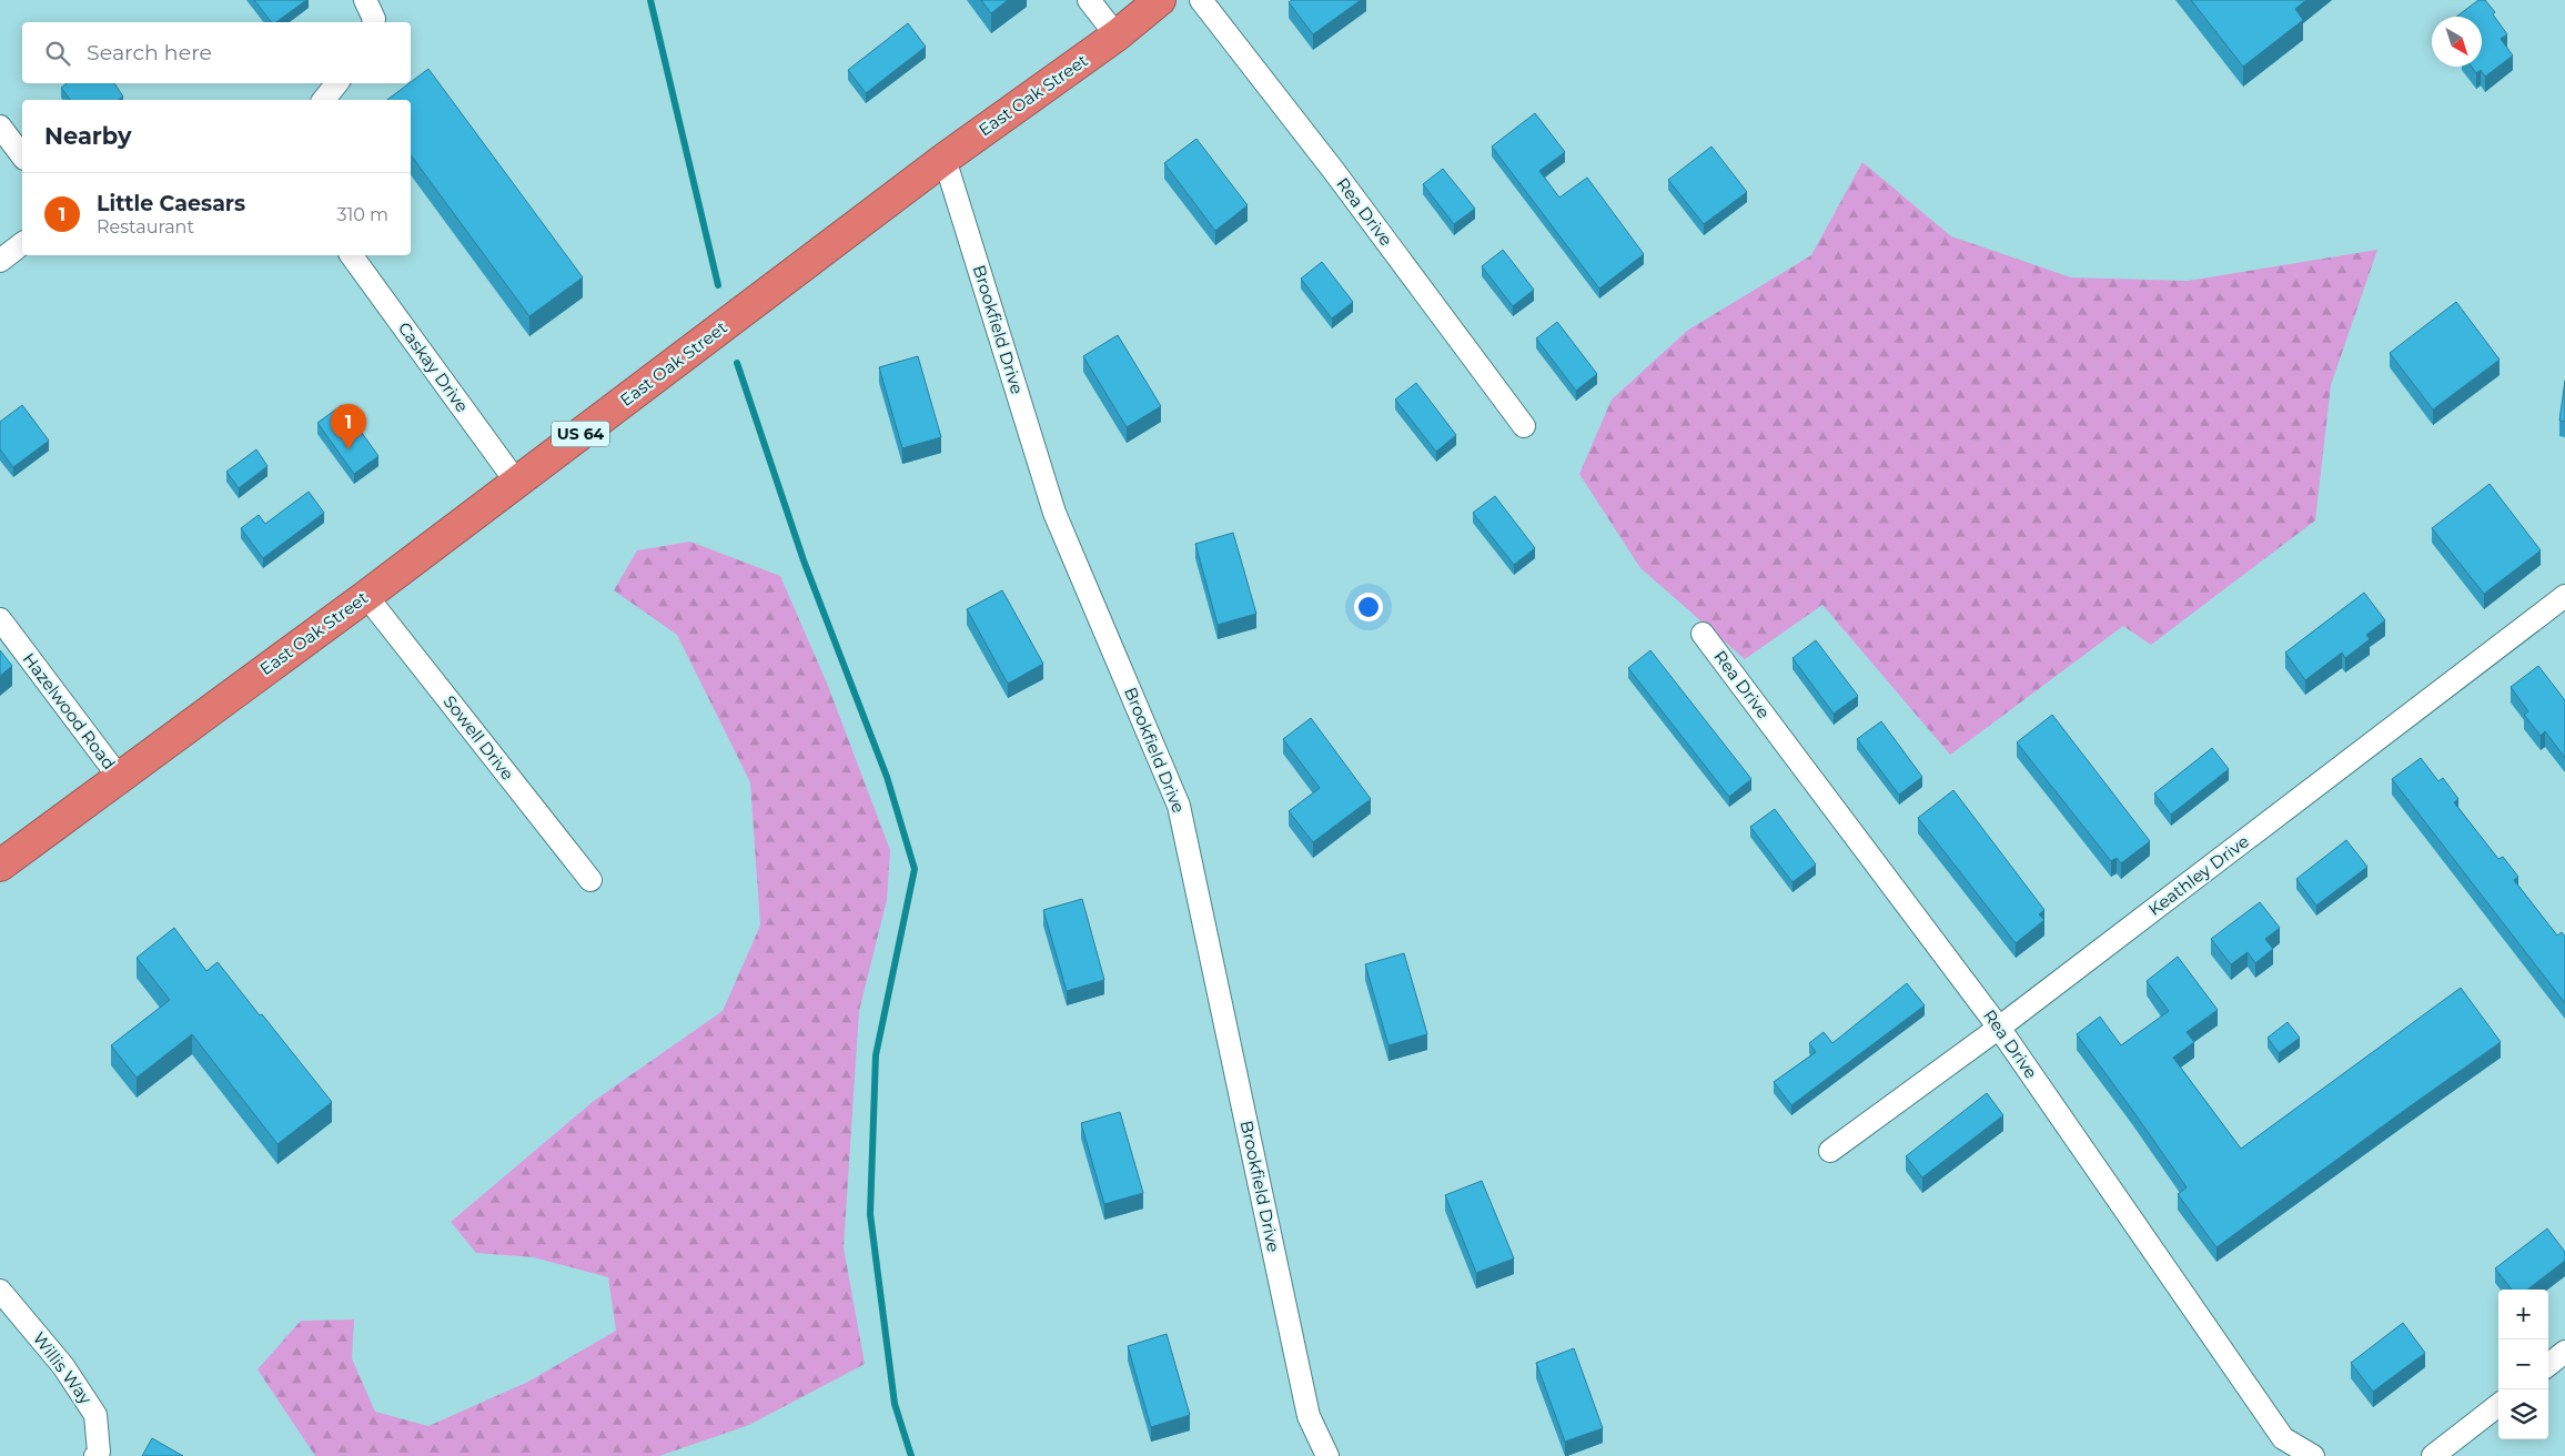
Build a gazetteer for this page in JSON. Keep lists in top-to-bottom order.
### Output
{
  "streets": {
    "highway": ["East Oak Street", "US 64"],
    "street": [
      "Rea Drive",
      "Brookfield Drive",
      "Caskay Drive",
      "Hazelwood Road",
      "Sowell Drive",
      "Keathley Drive",
      "Willis Way"
    ]
  },
  "crossings": [
    ["East Oak Street", "Brookfield Drive"],
    ["East Oak Street", "Caskay Drive"],
    ["East Oak Street", "Hazelwood Road"],
    ["East Oak Street", "Sowell Drive"],
    ["Rea Drive", "Keathley Drive"]
  ],
  "north": "bottom right",
  "page": {
    "search": "Search here",
    "heading": "Nearby",
    "list": [
      {
        "mark": "1",
        "name": "Little Caesars",
        "note": "Restaurant",
        "value": "310 m"
      }
    ],
    "pins": "1",
    "map_buttons": ["+", "−"]
  }
}
